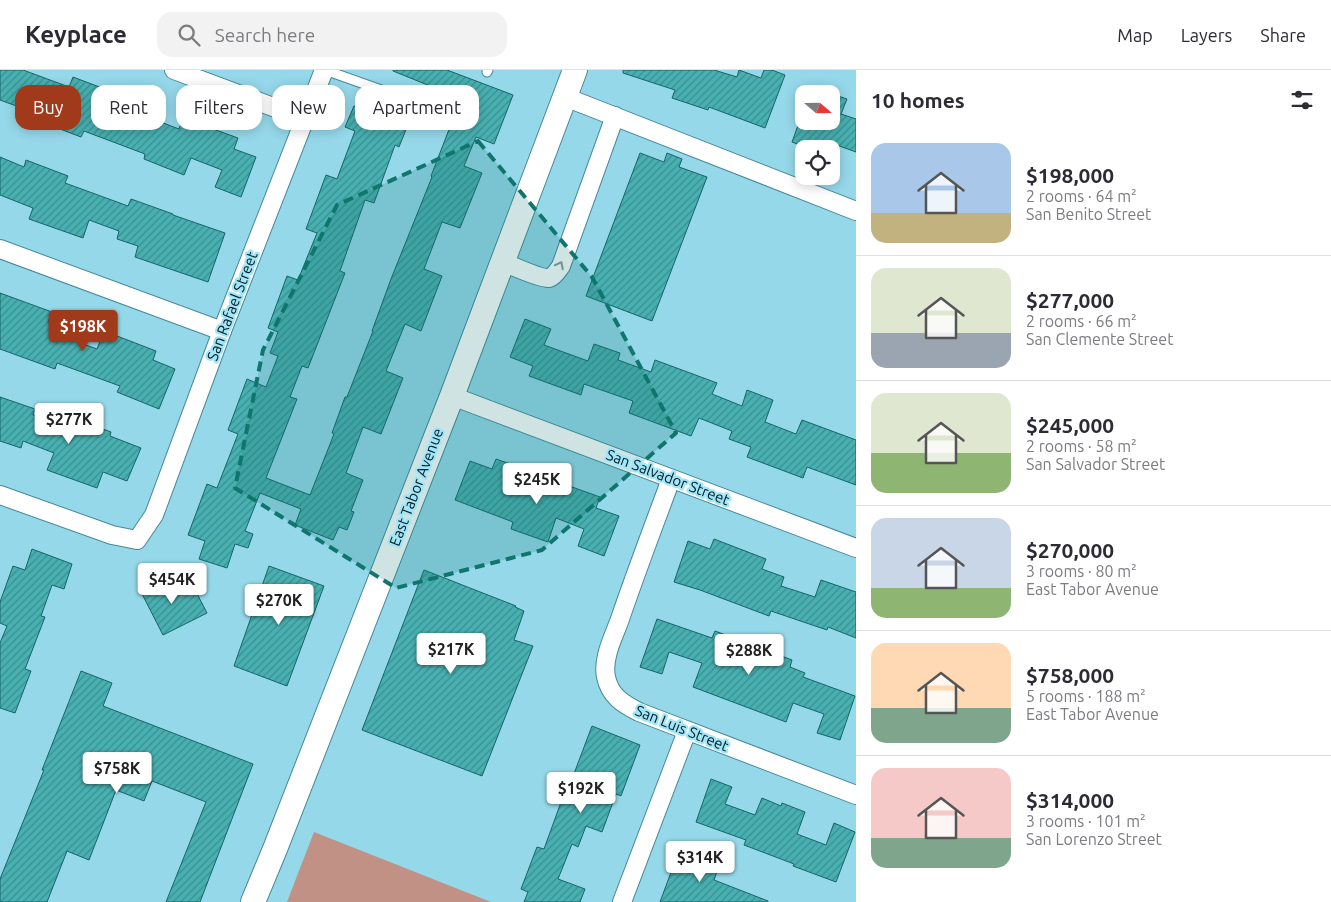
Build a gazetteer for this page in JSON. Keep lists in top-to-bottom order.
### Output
{
  "streets": {
    "main road": ["East Tabor Avenue"],
    "street": ["San Rafael Street", "San Salvador Street", "San Luis Street"]
  },
  "crossings": [
    ["San Salvador Street", "East Tabor Avenue"],
    ["San Salvador Street", "San Luis Street"]
  ],
  "north": "right",
  "page": {
    "header": "Keyplace",
    "search": "Search here",
    "nav": ["Map", "Layers", "Share"],
    "heading": "10 homes",
    "chip": [
      "Buy",
      "Rent",
      "Filters",
      "New",
      "Apartment"
    ],
    "list": [
      {
        "name": "$198,000",
        "note": "2 rooms · 64 m² · San Benito Street"
      },
      {
        "name": "$277,000",
        "note": "2 rooms · 66 m² · San Clemente Street"
      },
      {
        "name": "$245,000",
        "note": "2 rooms · 58 m² · San Salvador Street"
      },
      {
        "name": "$270,000",
        "note": "3 rooms · 80 m² · East Tabor Avenue"
      },
      {
        "name": "$758,000",
        "note": "5 rooms · 188 m² · East Tabor Avenue"
      },
      {
        "name": "$314,000",
        "note": "3 rooms · 101 m² · San Lorenzo Street"
      }
    ],
    "price": [
      "$198K",
      "$277K",
      "$245K",
      "$454K",
      "$270K",
      "$217K",
      "$288K",
      "$758K",
      "$192K",
      "$314K"
    ]
  }
}
